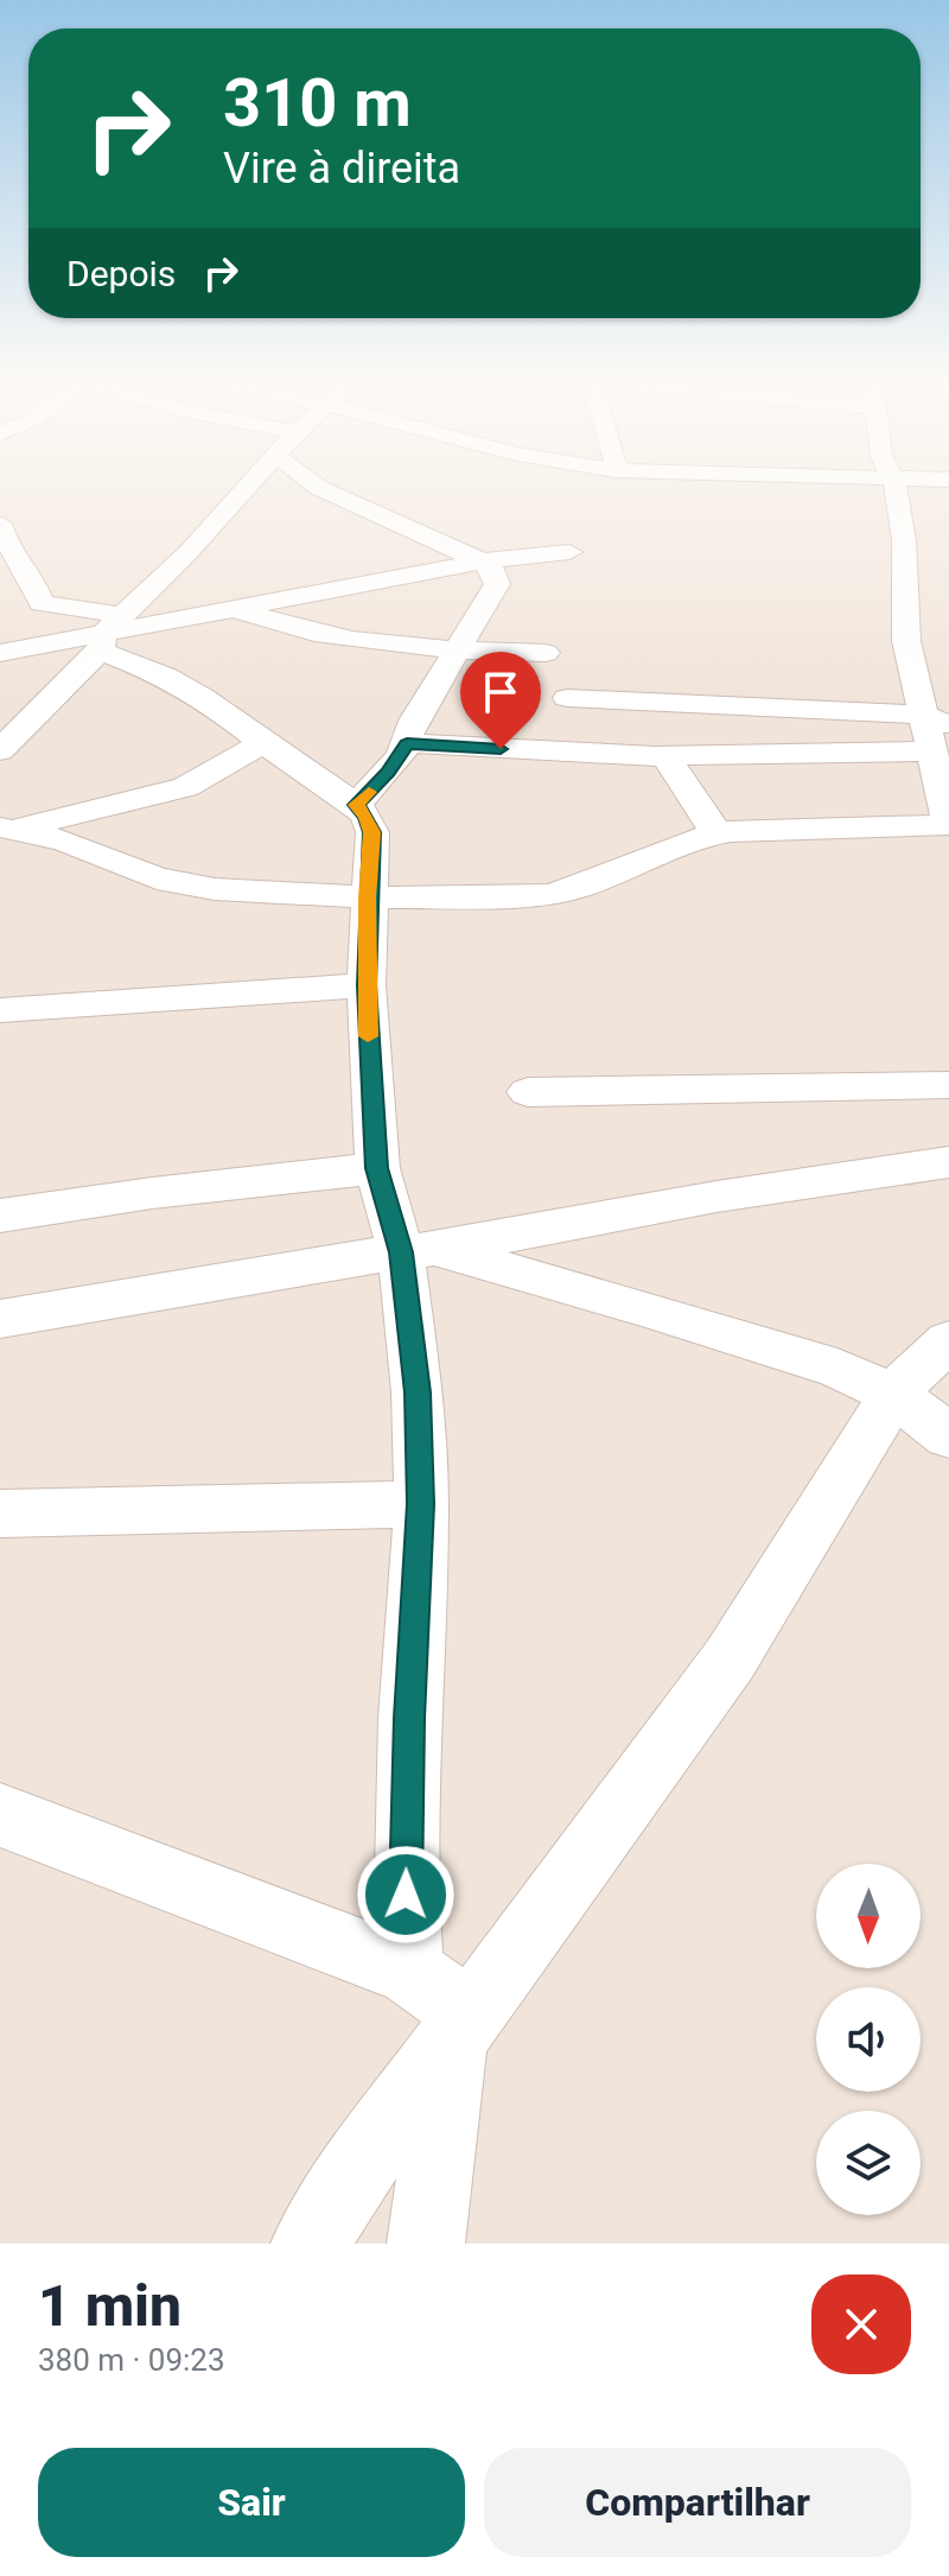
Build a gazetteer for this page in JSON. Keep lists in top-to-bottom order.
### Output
{
  "north": "bottom",
  "page": {
    "turn": ["310 m", "Vire à direita"],
    "then": "Depois",
    "heading": ["1 min", "380 m · 09:23"],
    "buttons": ["Sair", "Compartilhar"]
  }
}
